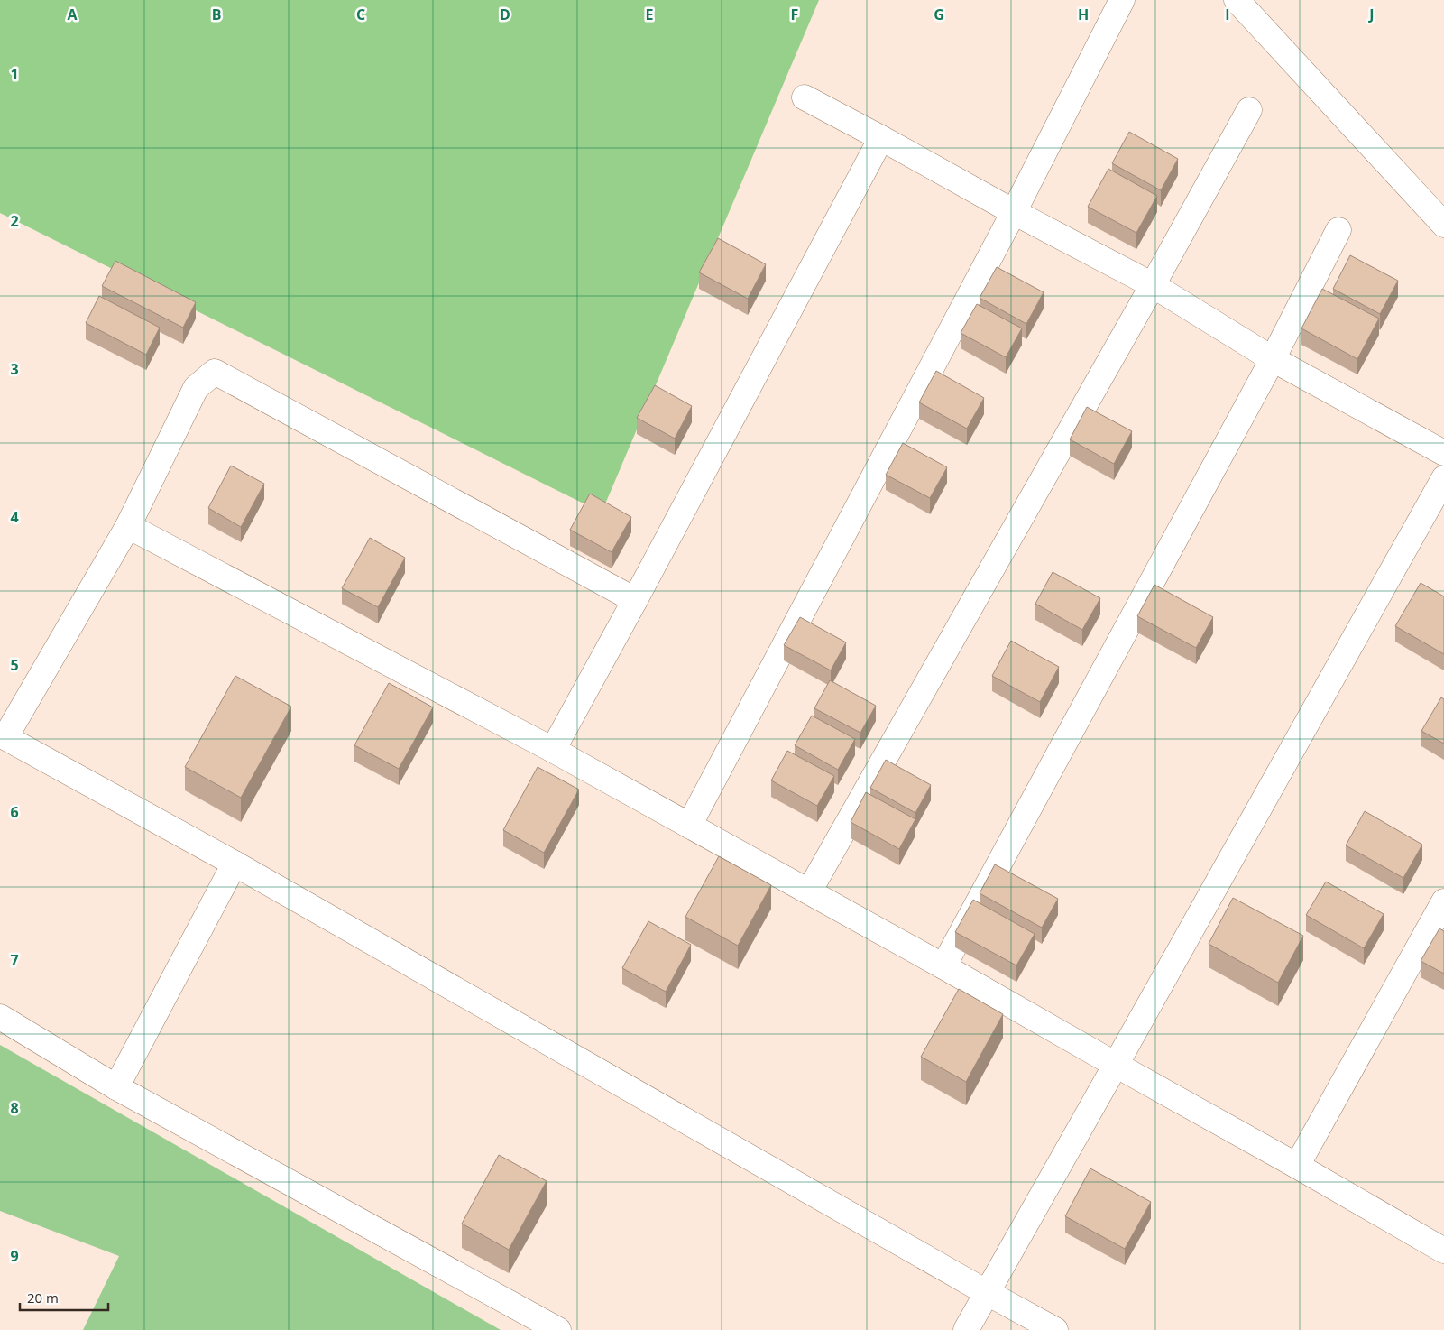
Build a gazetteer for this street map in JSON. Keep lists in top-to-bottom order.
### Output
{
  "scale_bar": "20 m",
  "grid": {
    "columns": [
      "A",
      "B",
      "C",
      "D",
      "E",
      "F",
      "G",
      "H",
      "I",
      "J"
    ],
    "rows": [
      "1",
      "2",
      "3",
      "4",
      "5",
      "6",
      "7",
      "8",
      "9"
    ]
  }
}
